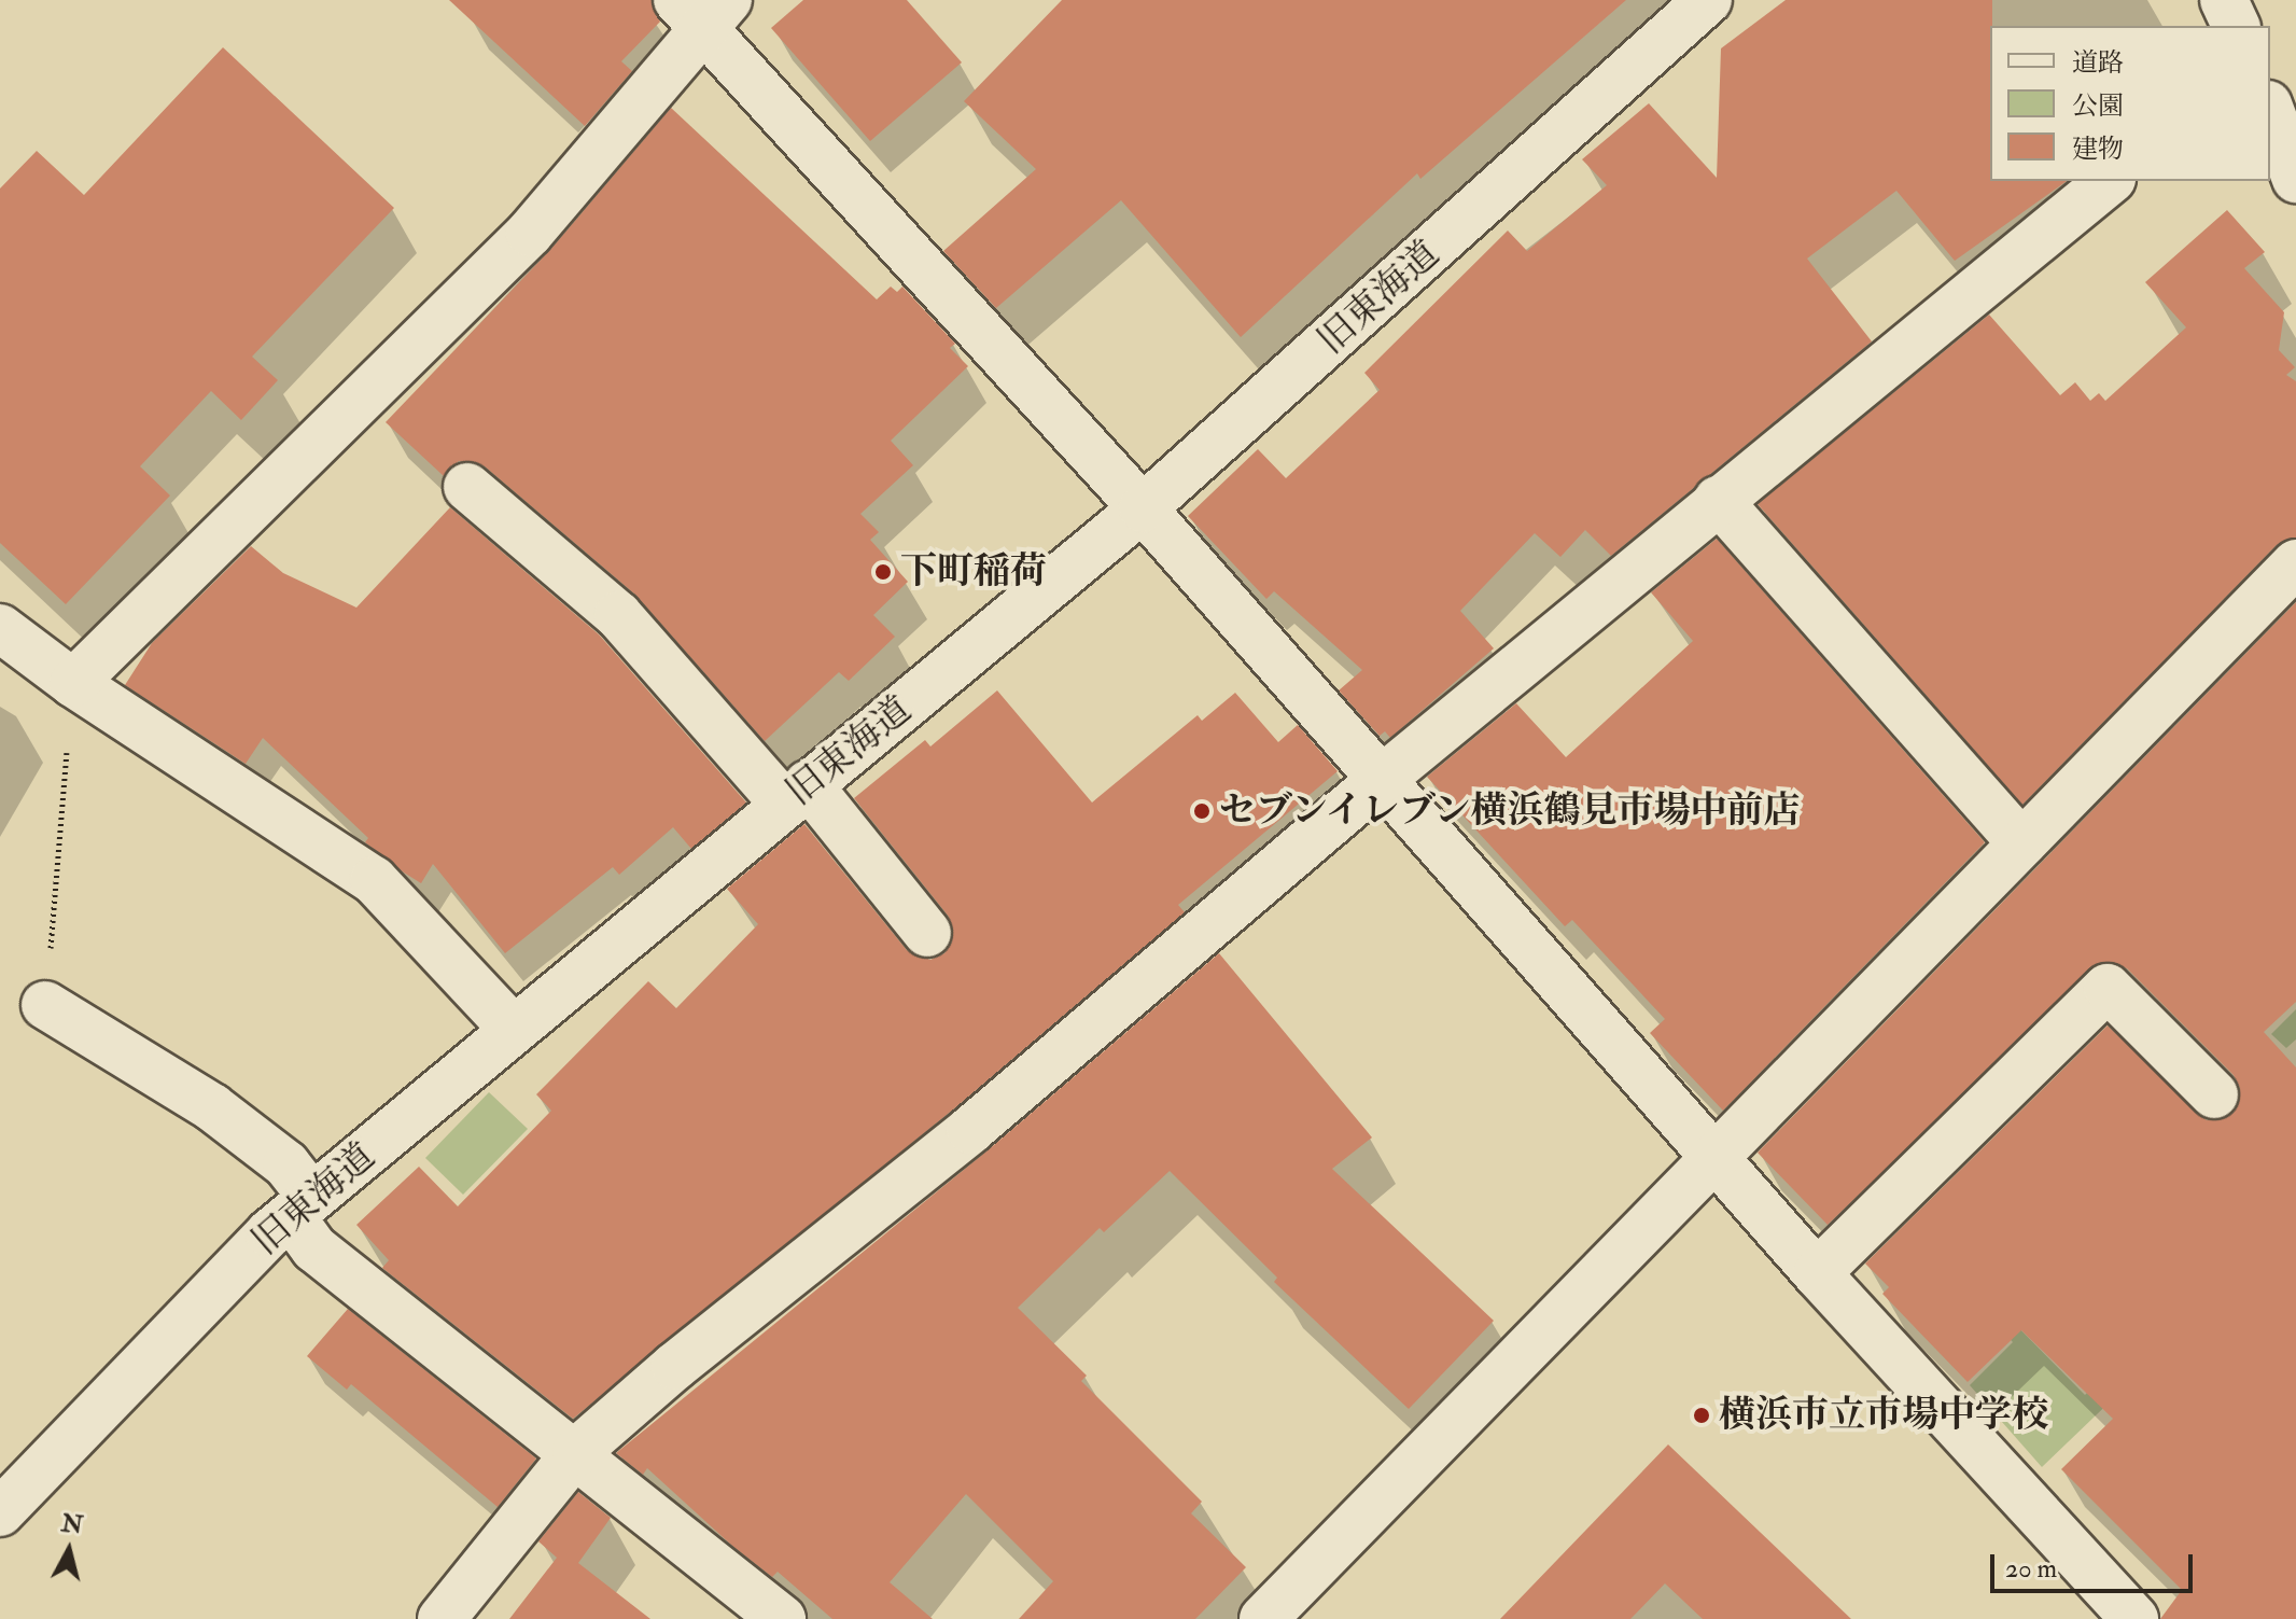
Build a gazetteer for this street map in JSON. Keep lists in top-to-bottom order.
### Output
{
  "streets": {
    "street": ["旧東海道"]
  },
  "places": ["下町稲荷", "セブンイレブン横浜鶴見市場中前店", "横浜市立市場中学校"],
  "legend": ["道路", "公園", "建物"],
  "scale_bar": "20 m",
  "north": "top"
}
